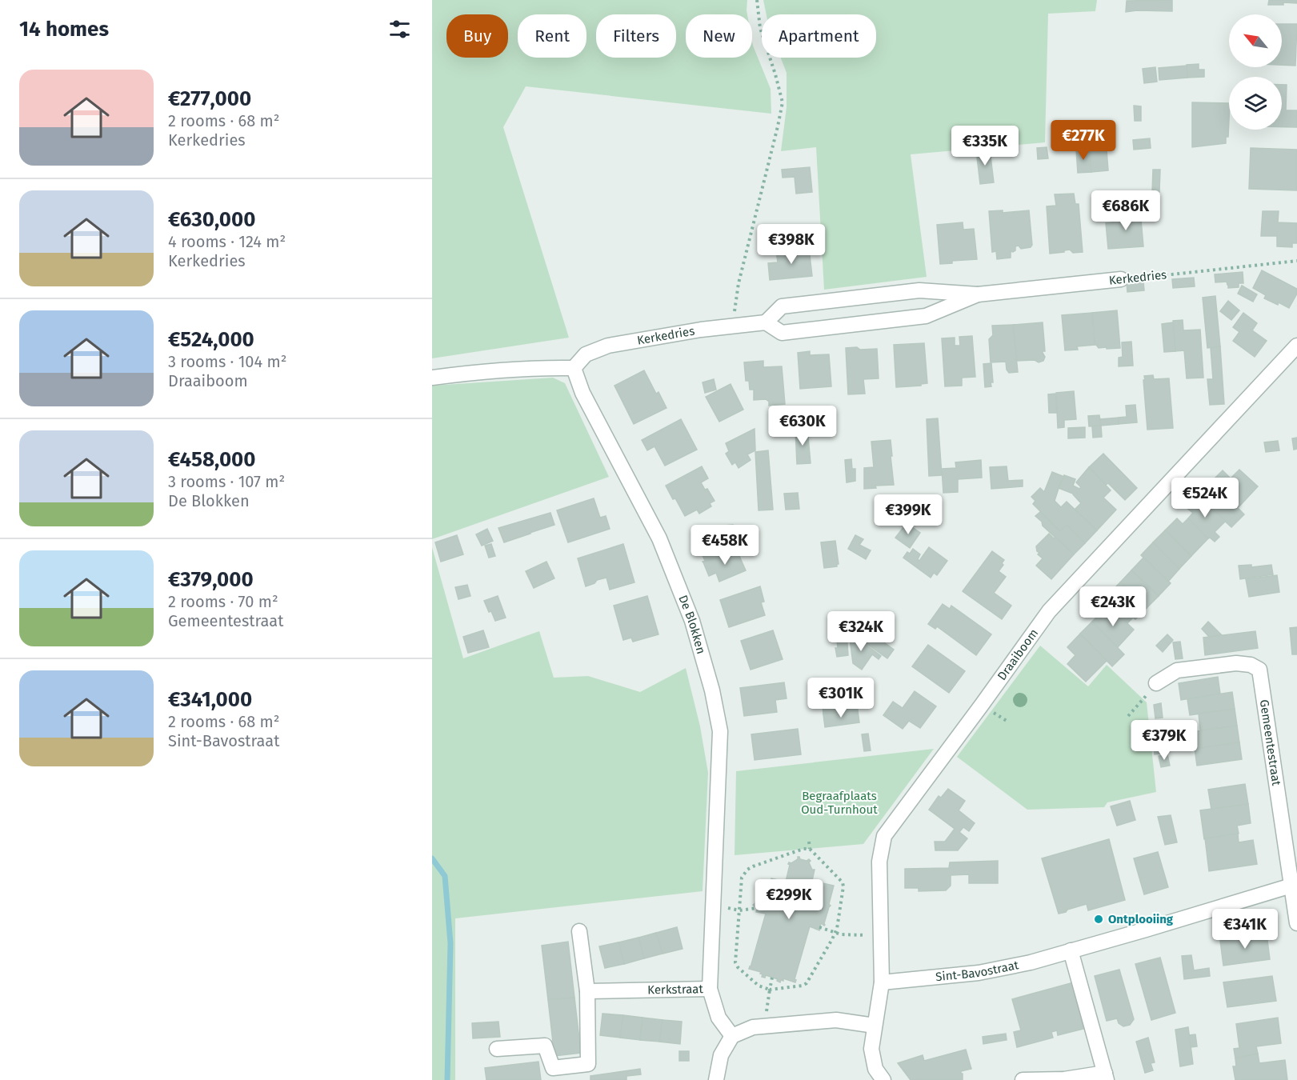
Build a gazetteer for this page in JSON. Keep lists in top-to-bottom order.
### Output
{
  "streets": {
    "street": [
      "Kerkedries",
      "De Blokken",
      "Draaiboom",
      "Gemeentestraat",
      "Sint-Bavostraat",
      "Kerkstraat"
    ]
  },
  "crossings": [
    ["Kerkedries", "De Blokken"],
    ["De Blokken", "Kerkstraat"],
    ["Draaiboom", "Sint-Bavostraat"],
    ["Gemeentestraat", "Sint-Bavostraat"]
  ],
  "parks": ["Begraafplaats Oud-Turnhout"],
  "places": ["Ontplooiing"],
  "north": "top left",
  "page": {
    "heading": "14 homes",
    "chip": [
      "Buy",
      "Rent",
      "Filters",
      "New",
      "Apartment"
    ],
    "list": [
      {
        "name": "€277,000",
        "note": "2 rooms · 68 m² · Kerkedries"
      },
      {
        "name": "€630,000",
        "note": "4 rooms · 124 m² · Kerkedries"
      },
      {
        "name": "€524,000",
        "note": "3 rooms · 104 m² · Draaiboom"
      },
      {
        "name": "€458,000",
        "note": "3 rooms · 107 m² · De Blokken"
      },
      {
        "name": "€379,000",
        "note": "2 rooms · 70 m² · Gemeentestraat"
      },
      {
        "name": "€341,000",
        "note": "2 rooms · 68 m² · Sint-Bavostraat"
      }
    ],
    "price": [
      "€277K",
      "€335K",
      "€686K",
      "€398K",
      "€630K",
      "€524K",
      "€399K",
      "€458K",
      "€243K",
      "€324K",
      "€301K",
      "€379K",
      "€299K",
      "€341K"
    ]
  }
}
